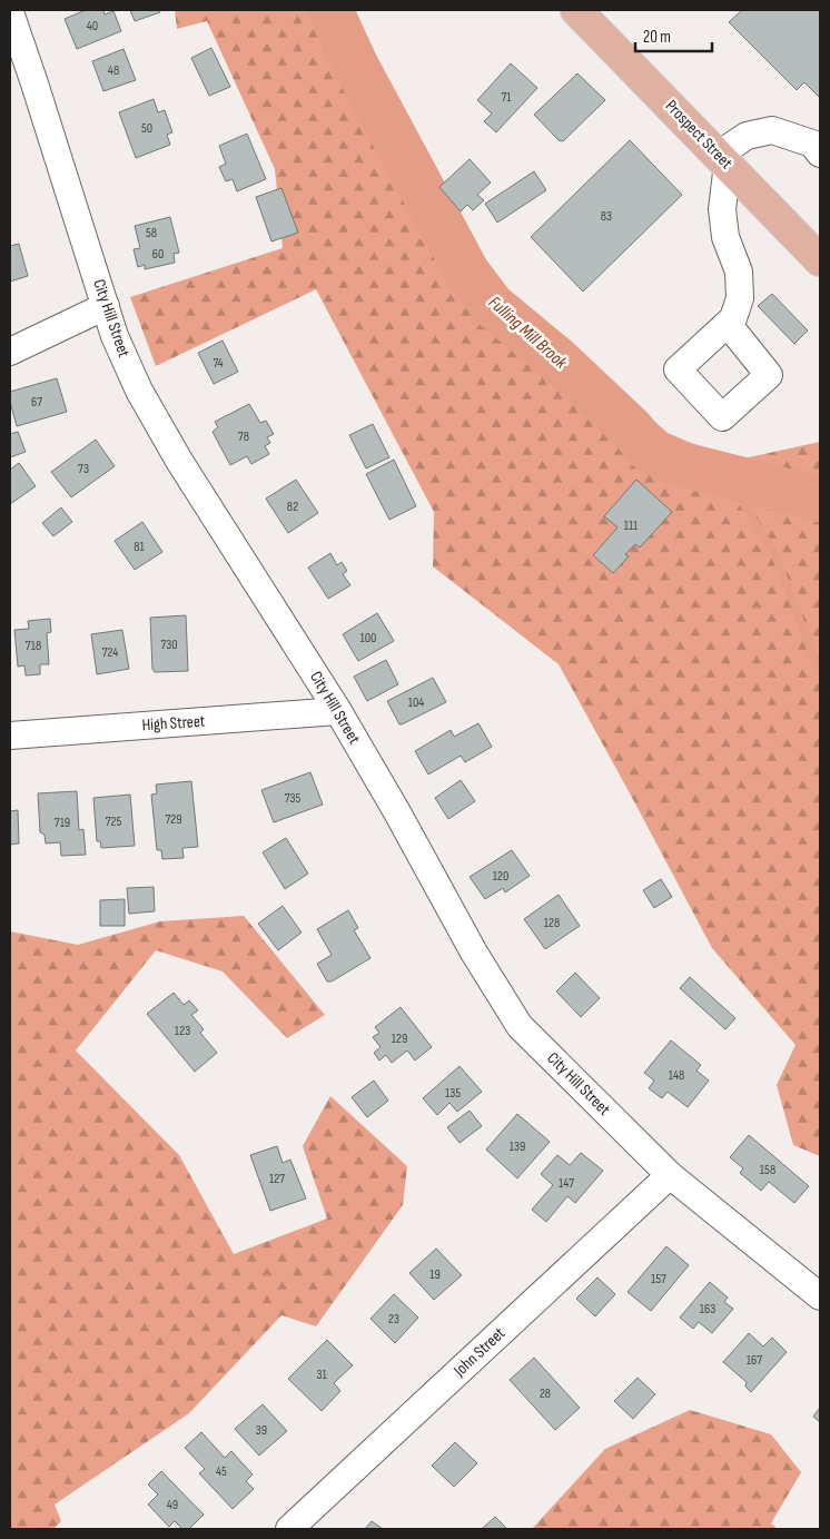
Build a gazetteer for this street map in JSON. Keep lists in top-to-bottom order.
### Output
{
  "streets": {
    "main road": ["Prospect Street"],
    "street": ["City Hill Street", "High Street", "John Street"]
  },
  "crossings": [
    ["City Hill Street", "High Street"],
    ["City Hill Street", "John Street"]
  ],
  "water": ["Fulling Mill Brook"],
  "house_numbers": [
    "40",
    "48",
    "71",
    "50",
    "83",
    "58",
    "60",
    "74",
    "67",
    "78",
    "73",
    "82",
    "111",
    "81",
    "100",
    "730",
    "718",
    "724",
    "104",
    "735",
    "729",
    "725",
    "719",
    "120",
    "128",
    "123",
    "129",
    "148",
    "135",
    "139",
    "158",
    "127",
    "147",
    "19",
    "157",
    "163",
    "23",
    "167",
    "31",
    "28",
    "39",
    "45",
    "49"
  ],
  "scale_bar": "20 m"
}
